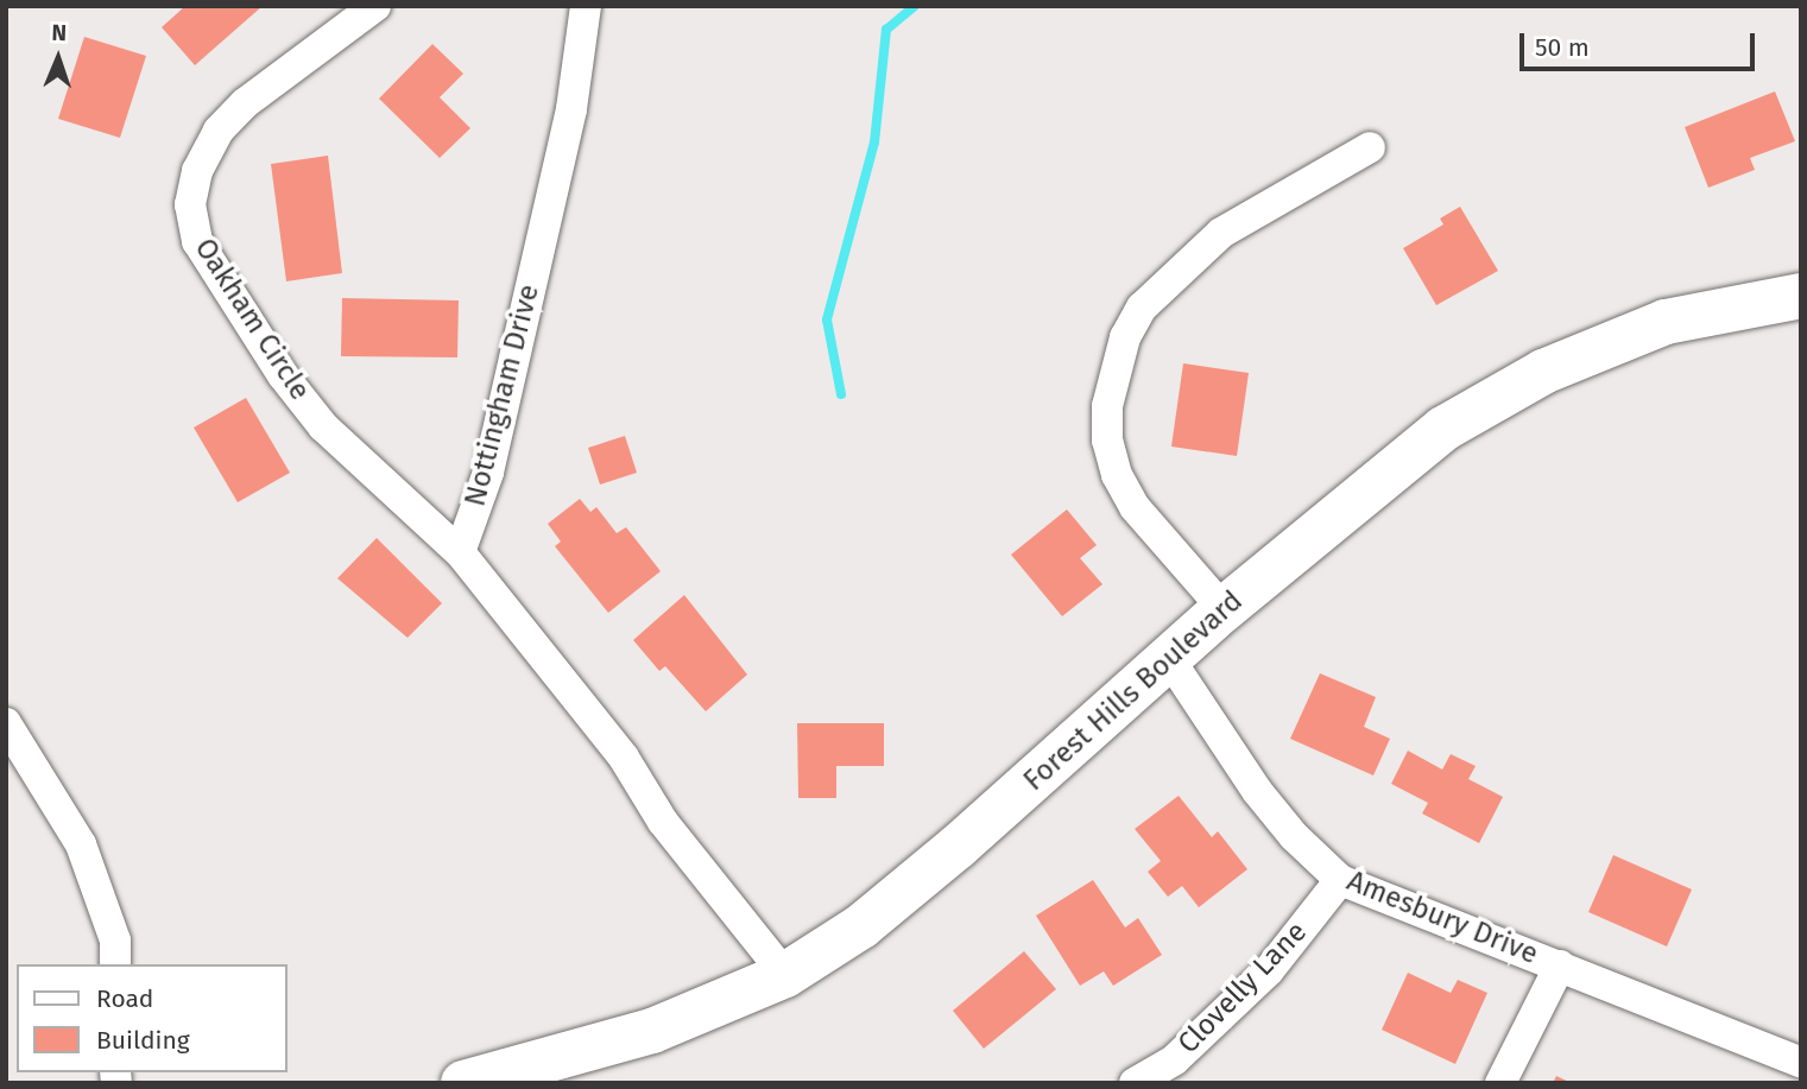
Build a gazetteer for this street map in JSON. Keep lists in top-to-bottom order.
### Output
{
  "streets": {
    "main road": ["Forest Hills Boulevard"],
    "street": [
      "Oakham Circle",
      "Nottingham Drive",
      "Amesbury Drive",
      "Clovelly Lane"
    ]
  },
  "crossings": [
    ["Oakham Circle", "Nottingham Drive"],
    ["Forest Hills Boulevard", "Amesbury Drive"],
    ["Amesbury Drive", "Clovelly Lane"]
  ],
  "legend": ["Road", "Building"],
  "scale_bar": "50 m",
  "north": "top"
}
